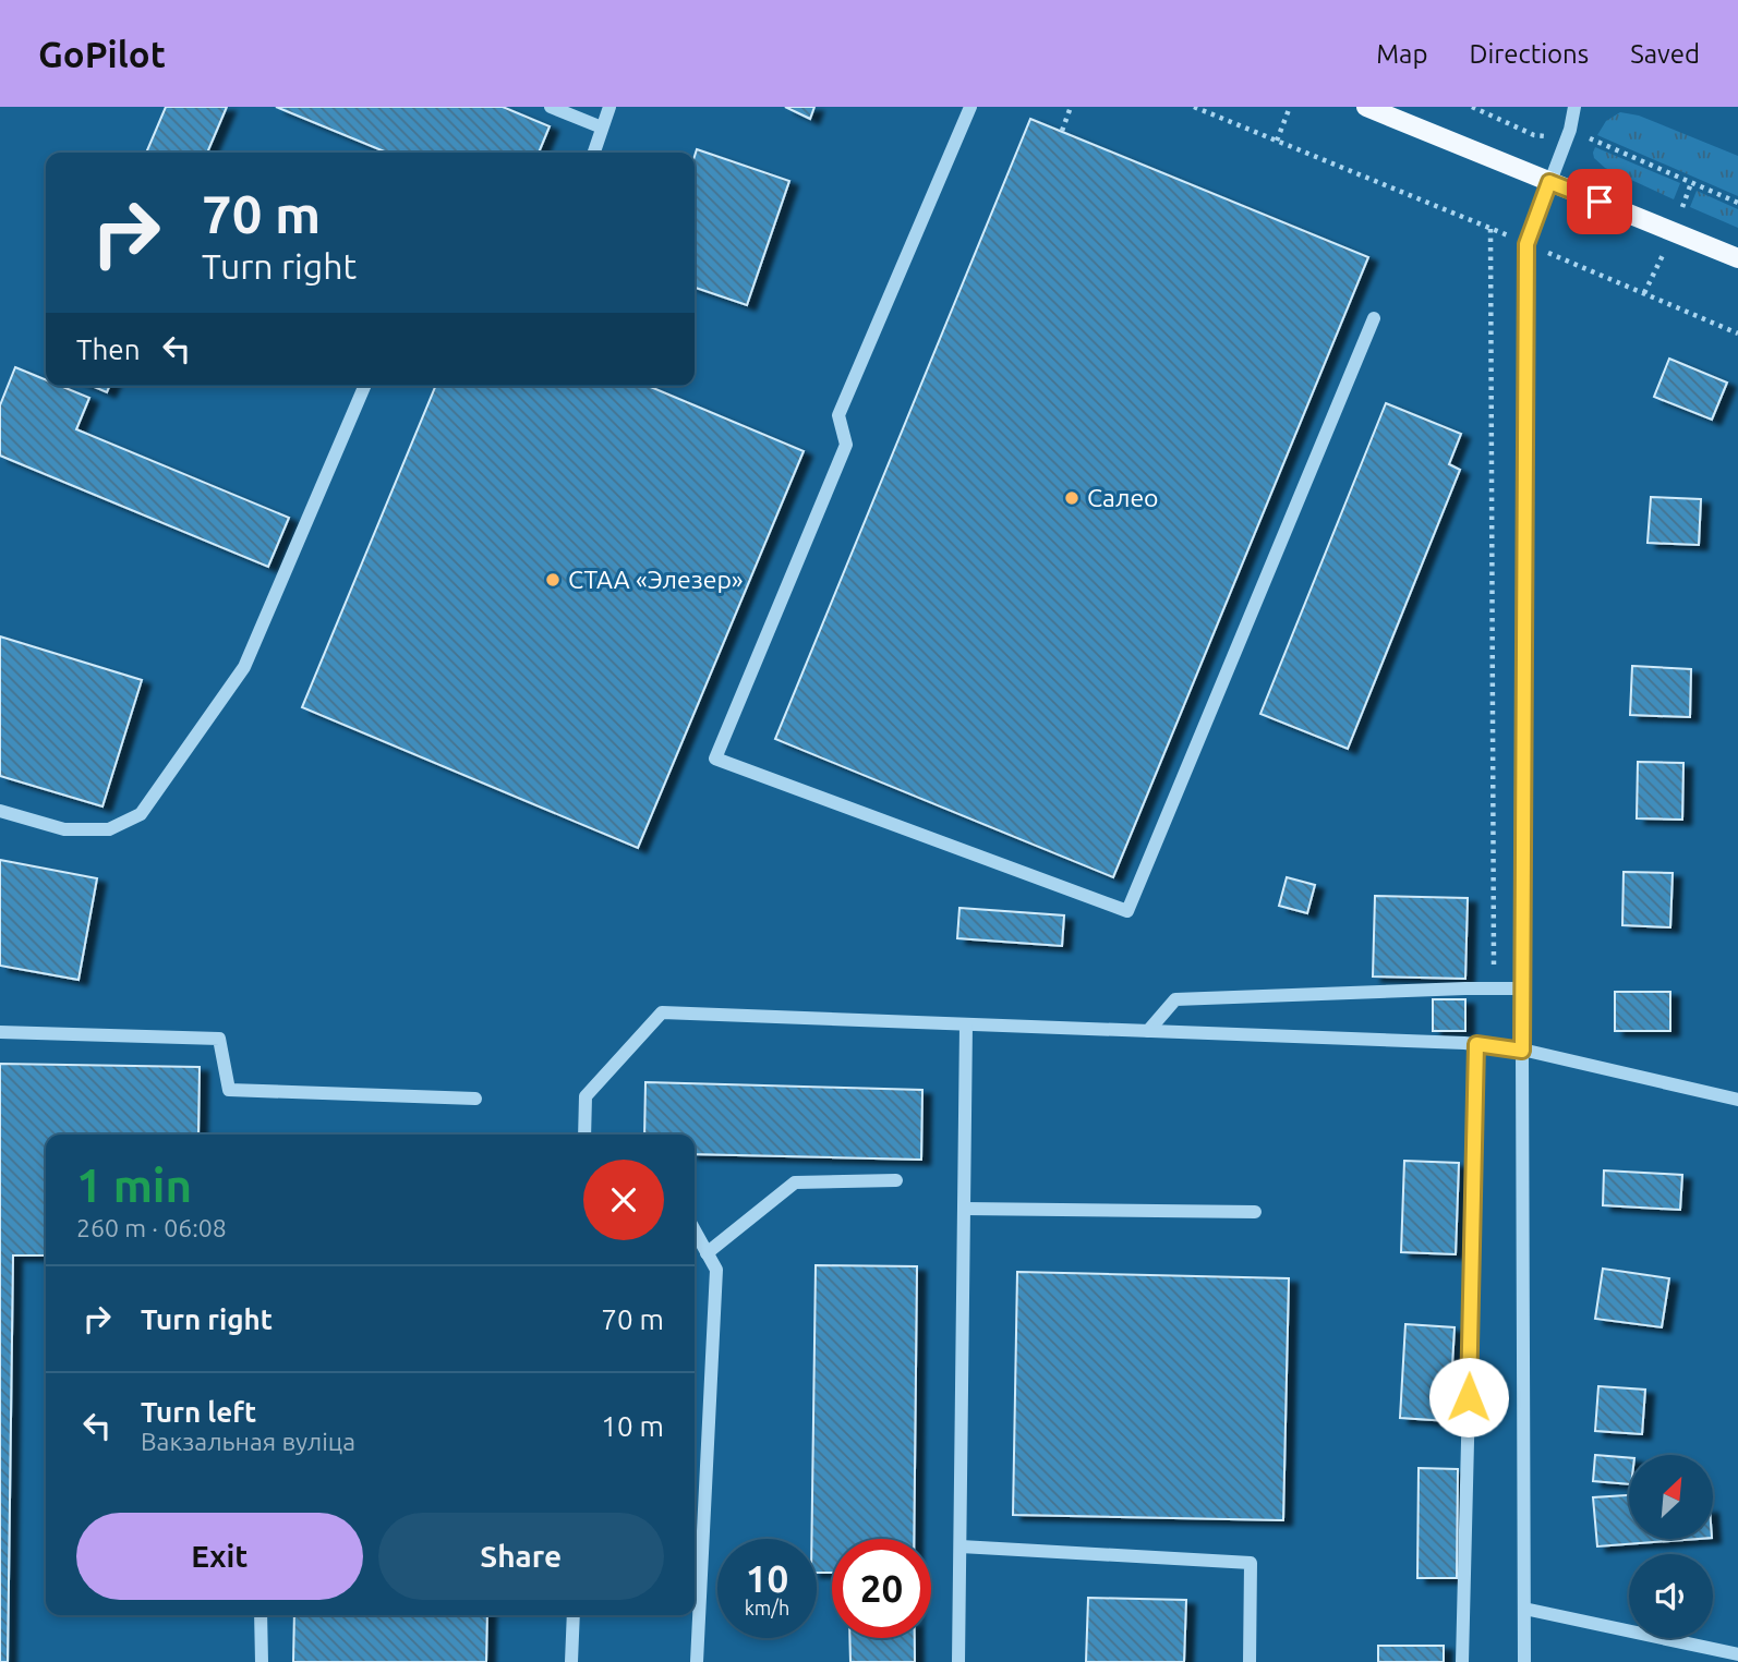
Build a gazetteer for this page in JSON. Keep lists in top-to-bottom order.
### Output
{
  "places": ["Салео", "СТАА «Элезер»"],
  "north": "top right",
  "page": {
    "header": "GoPilot",
    "nav": ["Map", "Directions", "Saved"],
    "turn": ["70 m", "Turn right"],
    "then": "Then",
    "heading": ["1 min", "260 m · 06:08"],
    "list": [
      {
        "name": "Turn right",
        "value": "70 m"
      },
      {
        "name": "Turn left",
        "note": "Вакзальная вуліца",
        "value": "10 m"
      }
    ],
    "buttons": ["Exit", "Share"],
    "speed": "10 km/h",
    "limit": "20"
  }
}
